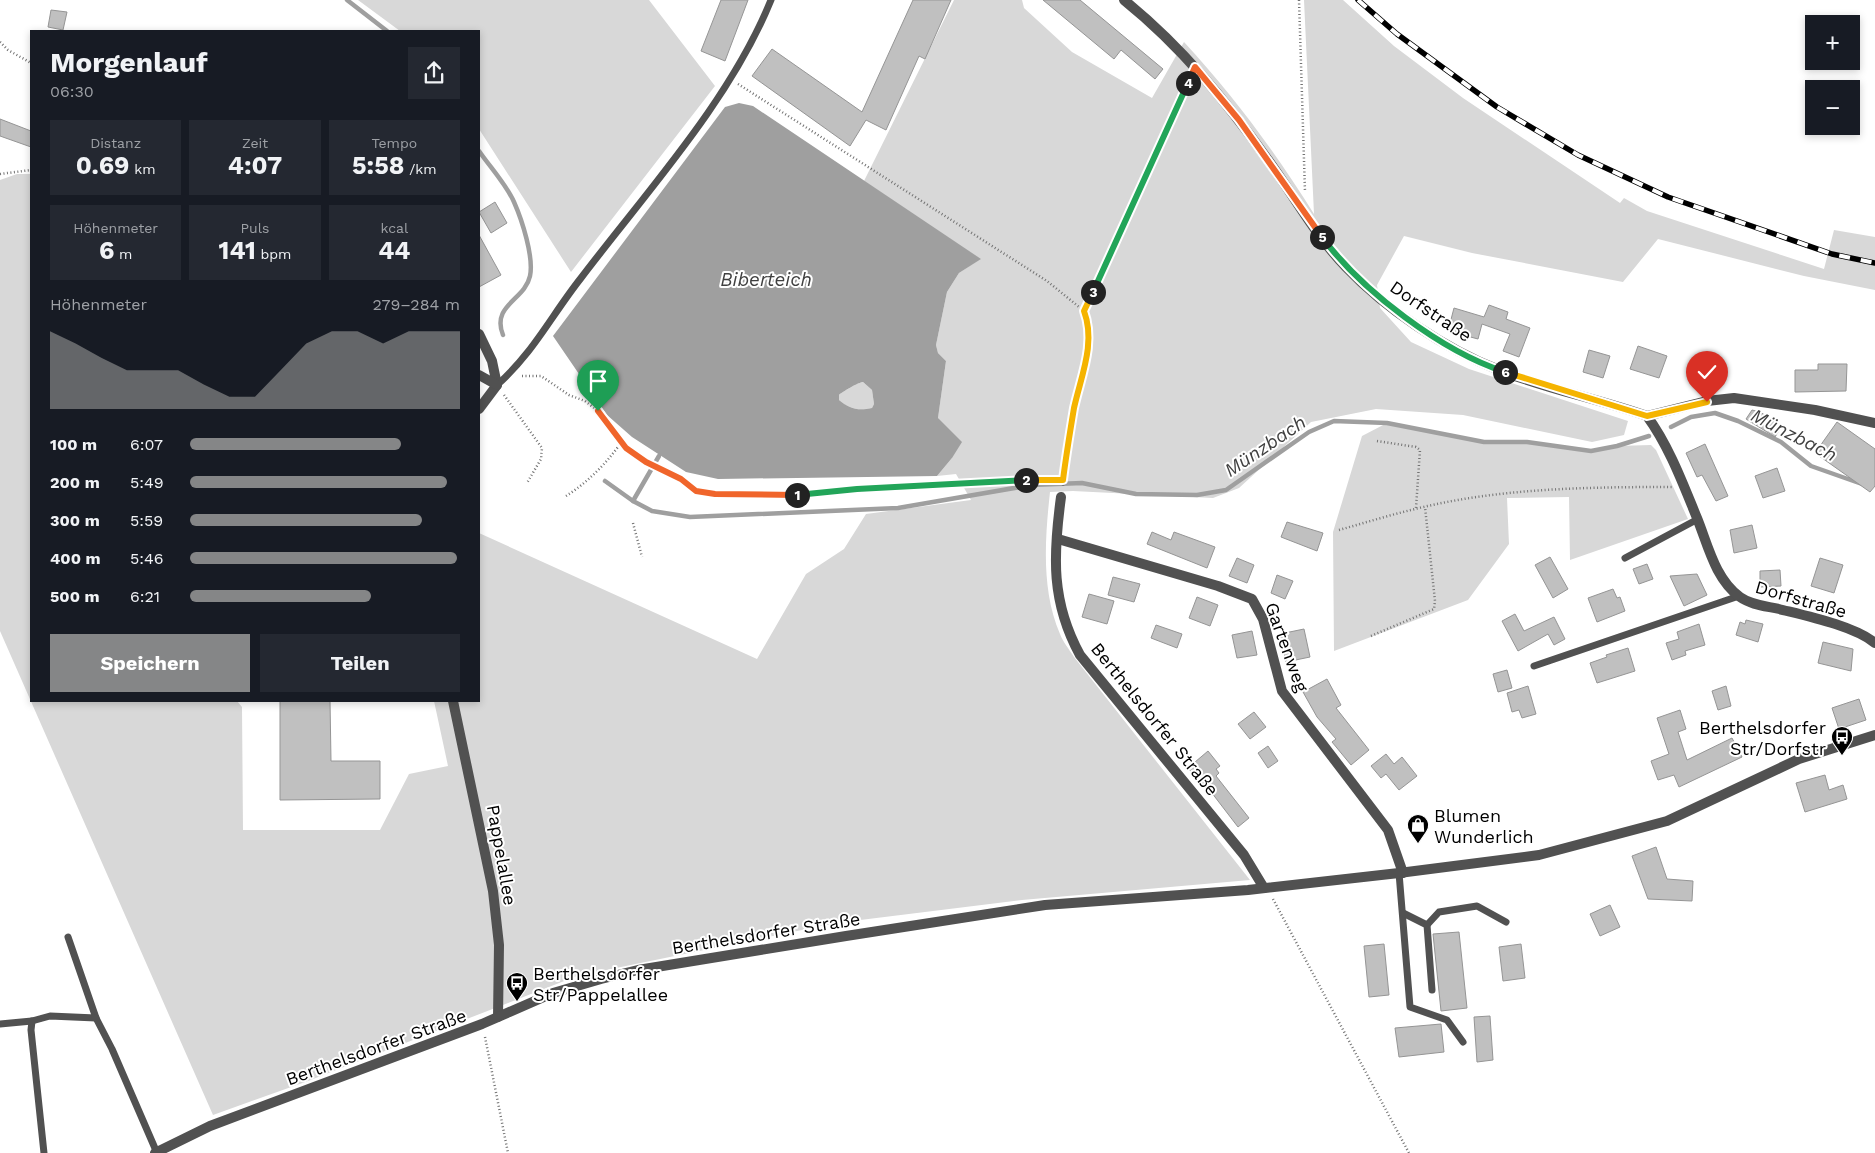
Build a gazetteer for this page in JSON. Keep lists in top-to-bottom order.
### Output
{
  "streets": {
    "street": [
      "Dorfstraße",
      "Gartenweg",
      "Berthelsdorfer Straße",
      "Pappelallee"
    ]
  },
  "crossings": [
    ["Gartenweg", "Berthelsdorfer Straße"],
    ["Berthelsdorfer Straße", "Pappelallee"]
  ],
  "water": ["Biberteich", "Münzbach"],
  "places": {
    "bus stop": ["Berthelsdorfer Str/Dorfstr", "Berthelsdorfer Str/Pappelallee"],
    "shop": ["Blumen Wunderlich"]
  },
  "page": {
    "map_buttons": ["+", "−"],
    "heading": ["Morgenlauf", "06:30"],
    "pins": [
      "4",
      "5",
      "3",
      "6",
      "2",
      "1"
    ],
    "stats": [
      ["Distanz", "0.69 km"],
      ["Zeit", "4:07"],
      ["Tempo", "5:58 /km"],
      ["Höhenmeter", "6 m"],
      ["Puls", "141 bpm"],
      ["kcal", "44"]
    ],
    "chart": ["Höhenmeter", "279–284 m"],
    "list": [
      {
        "name": "100 m",
        "note": "6:07"
      },
      {
        "name": "200 m",
        "note": "5:49"
      },
      {
        "name": "300 m",
        "note": "5:59"
      },
      {
        "name": "400 m",
        "note": "5:46"
      },
      {
        "name": "500 m",
        "note": "6:21"
      }
    ],
    "buttons": ["Speichern", "Teilen"]
  }
}
